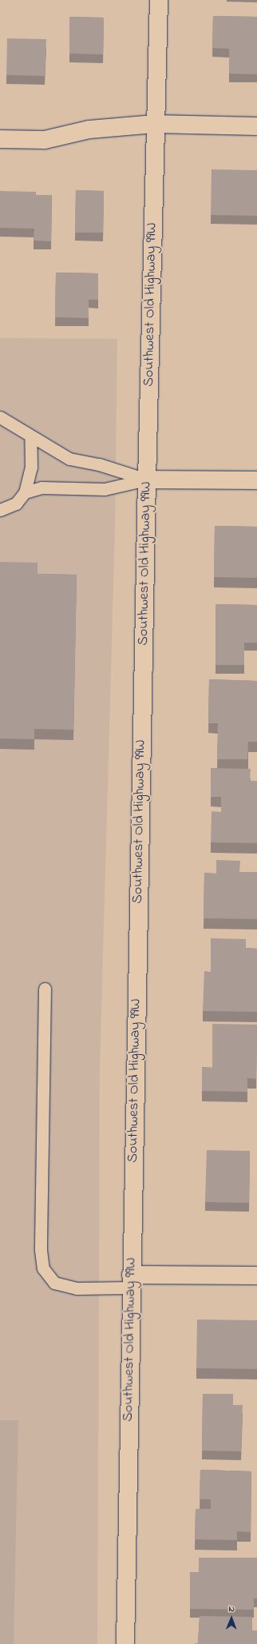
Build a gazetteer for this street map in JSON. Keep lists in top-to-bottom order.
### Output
{
  "streets": {
    "street": ["Southwest Old Highway 99W"]
  },
  "north": "top"
}
